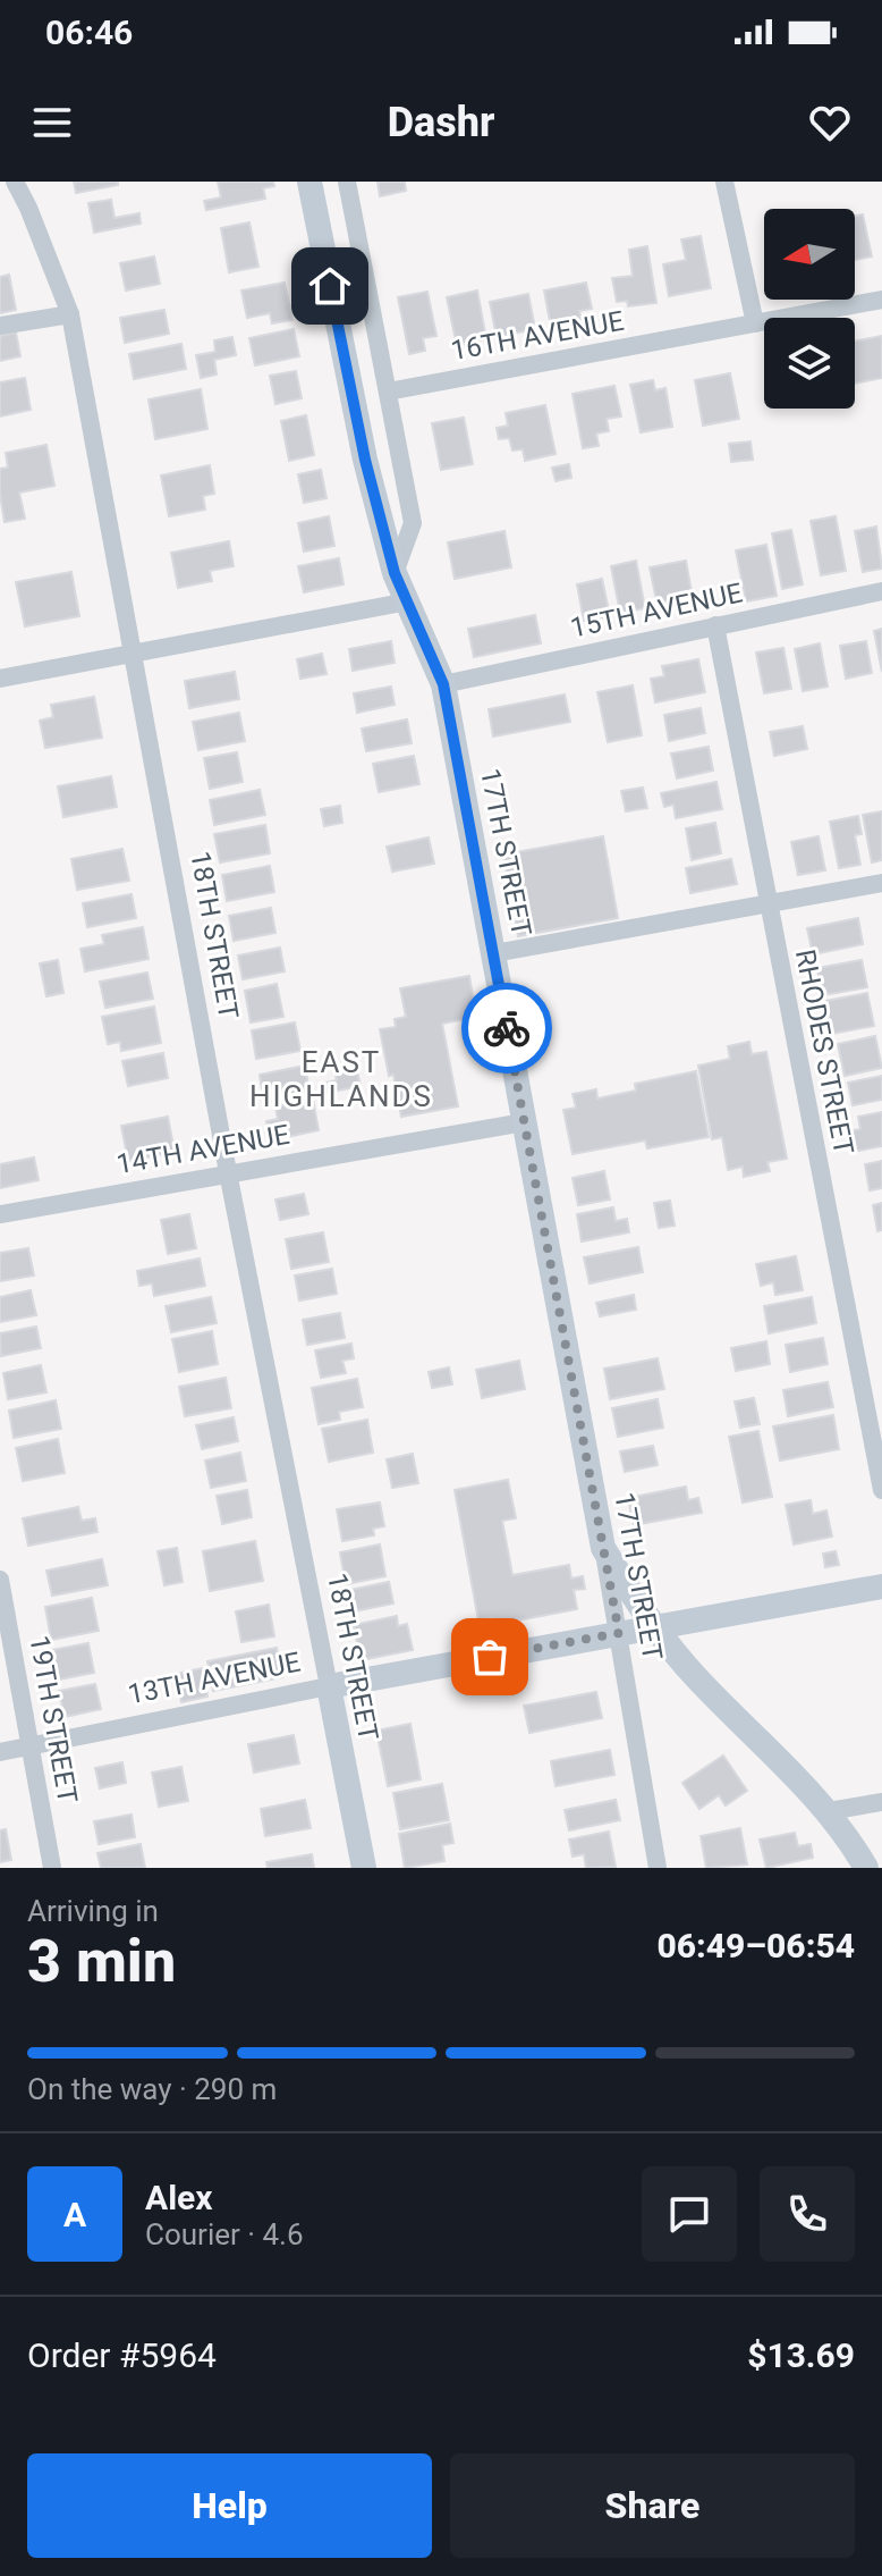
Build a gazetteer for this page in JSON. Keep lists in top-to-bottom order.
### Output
{
  "streets": {
    "street": [
      "16TH AVENUE",
      "15TH AVENUE",
      "17TH STREET",
      "18TH STREET",
      "RHODES STREET",
      "14TH AVENUE",
      "13TH AVENUE",
      "19TH STREET"
    ]
  },
  "crossings": [
    ["15TH AVENUE", "17TH STREET"],
    ["15TH AVENUE", "RHODES STREET"],
    ["17TH STREET", "14TH AVENUE"],
    ["17TH STREET", "13TH AVENUE"],
    ["18TH STREET", "14TH AVENUE"],
    ["18TH STREET", "13TH AVENUE"],
    ["13TH AVENUE", "19TH STREET"]
  ],
  "districts": ["EAST HIGHLANDS"],
  "north": "left",
  "page": {
    "status": "06:46",
    "header": "Dashr",
    "heading": ["3 min", "Arriving in", "06:49–06:54"],
    "panel": [
      "Alex",
      "Courier · 4.6",
      "Order #5964",
      "$13.69"
    ],
    "bar": "On the way · 290 m",
    "round": "A",
    "buttons": ["Help", "Share"]
  }
}
